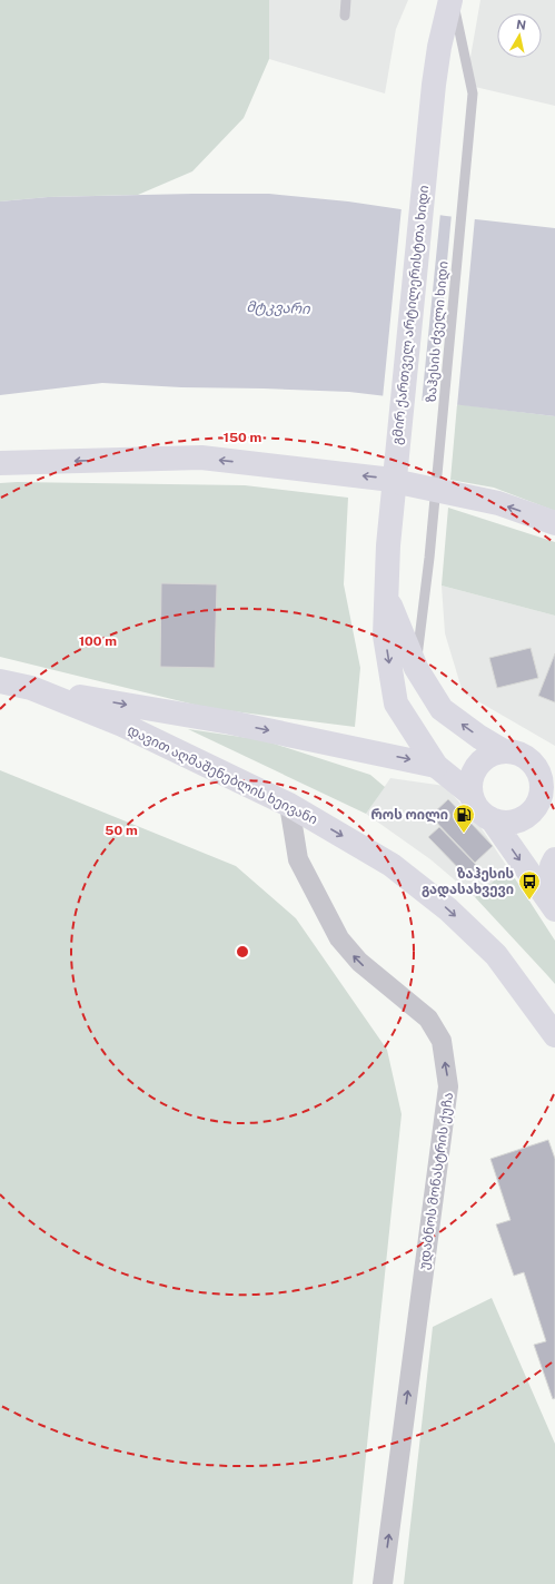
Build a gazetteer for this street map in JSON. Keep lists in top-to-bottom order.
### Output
{
  "streets": {
    "main road": ["გმირ ქართველ არტილერისტთა ხიდი", "დავით აღმაშენებლის ხეივანი"],
    "street": ["უდაბნოს მონასტრის ქუჩა"],
    "lane": ["ზაჰესის ძველი ხიდი"]
  },
  "crossings": [
    ["გმირ ქართველ არტილერისტთა ხიდი", "ზაჰესის ძველი ხიდი"],
    ["დავით აღმაშენებლის ხეივანი", "უდაბნოს მონასტრის ქუჩა"]
  ],
  "one_way": ["უდაბნოს მონასტრის ქუჩა"],
  "water": ["მტკვარი"],
  "places": {
    "fuel station": ["როს ოილი"],
    "bus stop": ["ზაჰესის გადასახვევი"]
  },
  "north": "top",
  "rings": ["150 m", "100 m", "50 m"]
}
